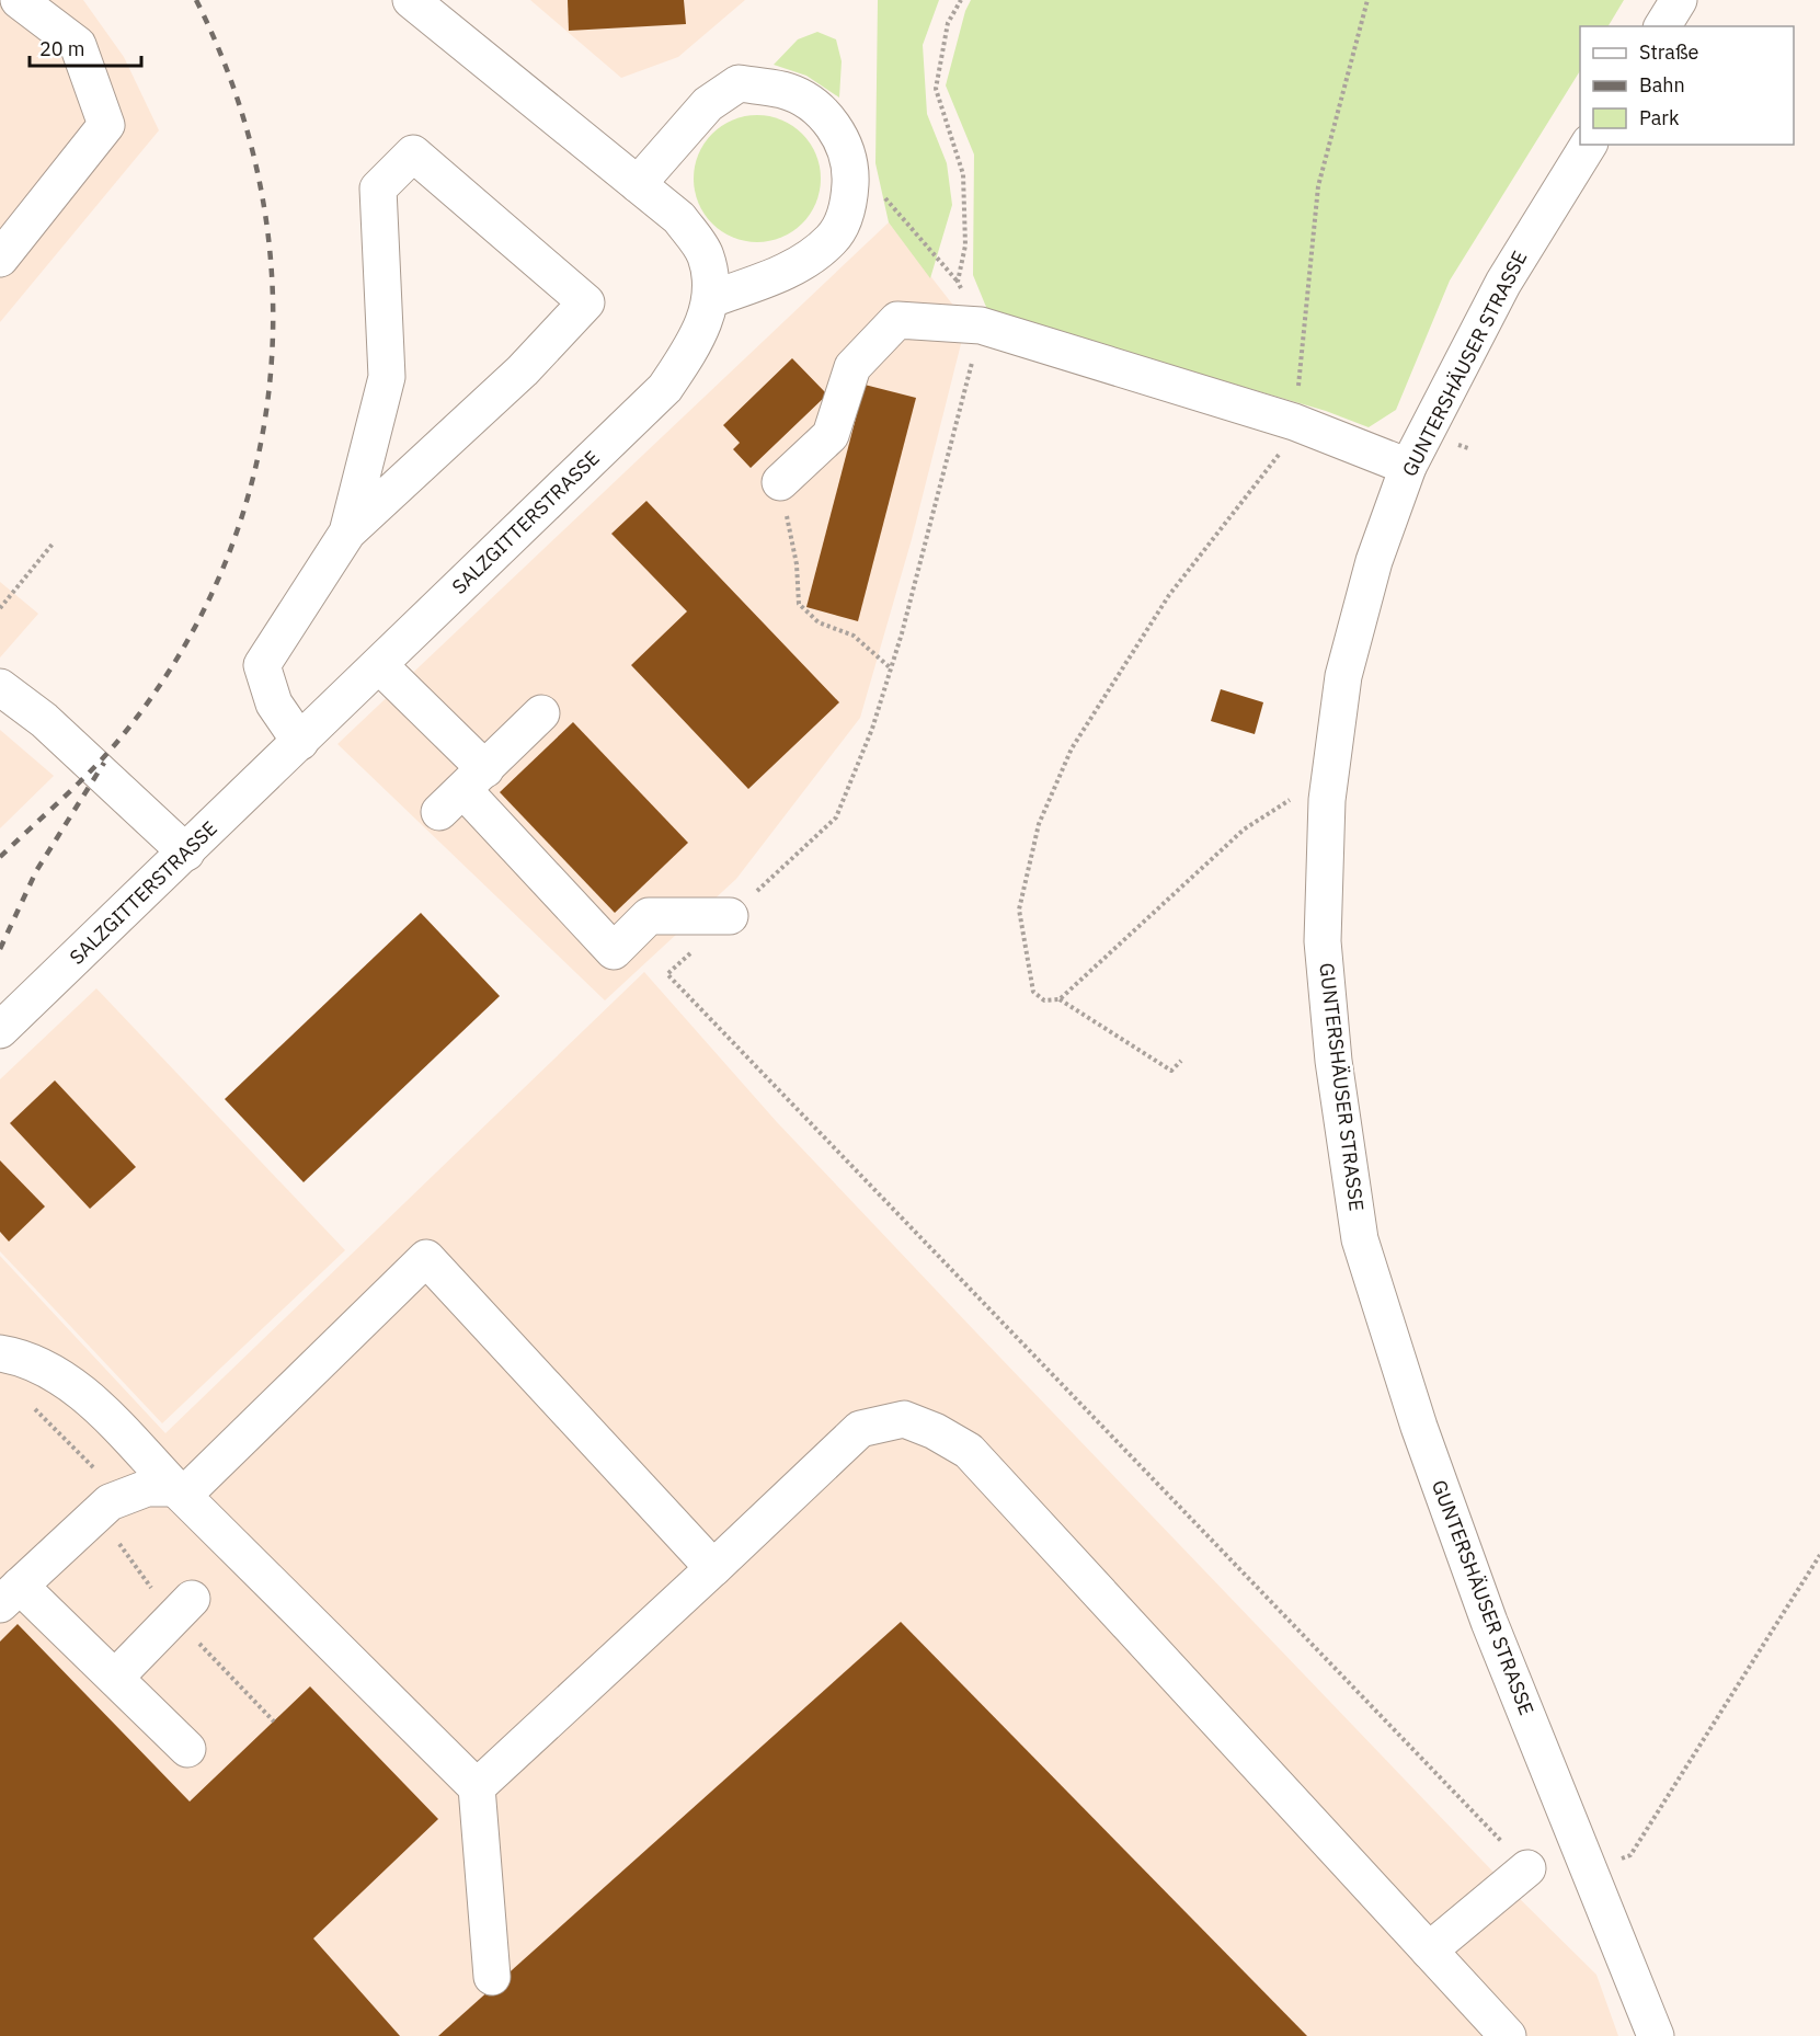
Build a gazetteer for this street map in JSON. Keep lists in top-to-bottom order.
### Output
{
  "streets": {
    "street": ["GUNTERSHÄUSER STRASSE", "SALZGITTERSTRASSE"]
  },
  "legend": ["Straße", "Bahn", "Park"],
  "scale_bar": "20 m"
}
